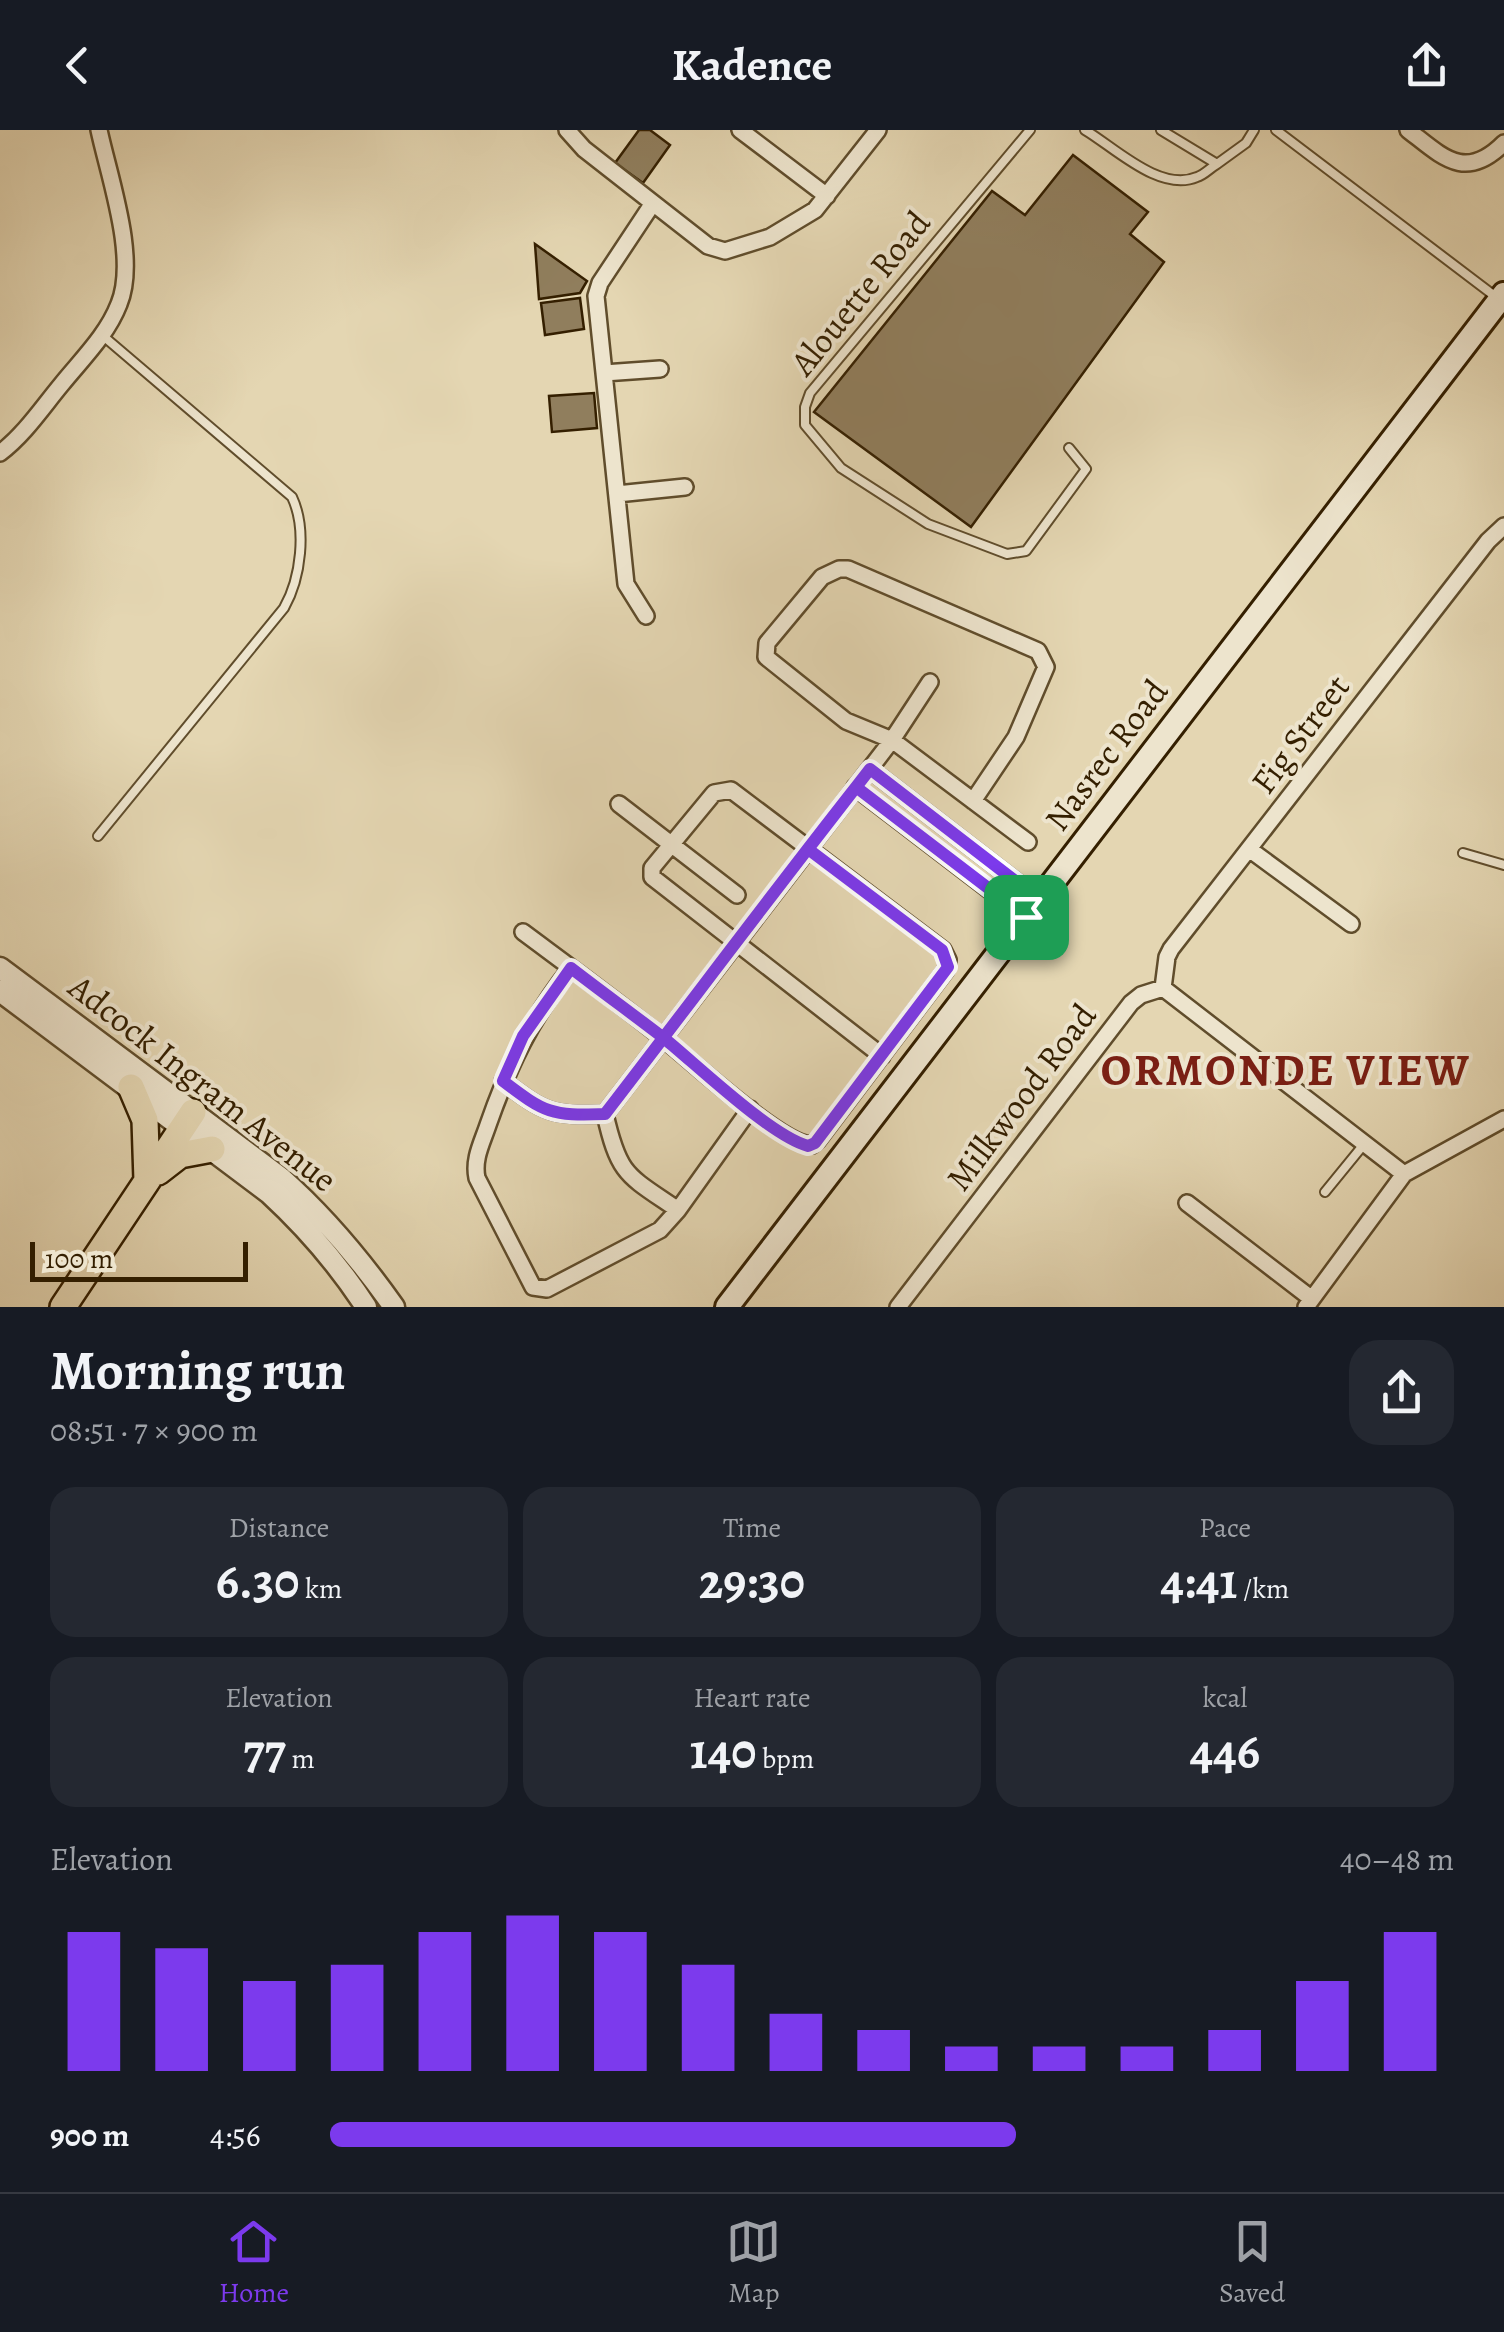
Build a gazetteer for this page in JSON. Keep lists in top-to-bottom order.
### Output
{
  "streets": {
    "main road": ["Nasrec Road"],
    "street": ["Fig Street", "Adcock Ingram Avenue", "Milkwood Road"],
    "lane": ["Alouette Road"]
  },
  "crossings": [
    ["Fig Street", "Milkwood Road"]
  ],
  "districts": ["ORMONDE VIEW"],
  "scale_bar": "100 m",
  "page": {
    "header": "Kadence",
    "scale": "100 m",
    "heading": ["Morning run", "08:51 · 7 × 900 m"],
    "stats": [
      ["Distance", "6.30 km"],
      ["Time", "29:30"],
      ["Pace", "4:41 /km"],
      ["Elevation", "77 m"],
      ["Heart rate", "140 bpm"],
      ["kcal", "446"]
    ],
    "chart": ["Elevation", "40–48 m"],
    "list": [
      {
        "name": "900 m",
        "note": "4:56"
      }
    ],
    "tabs": ["Home", "Map", "Saved"]
  }
}
